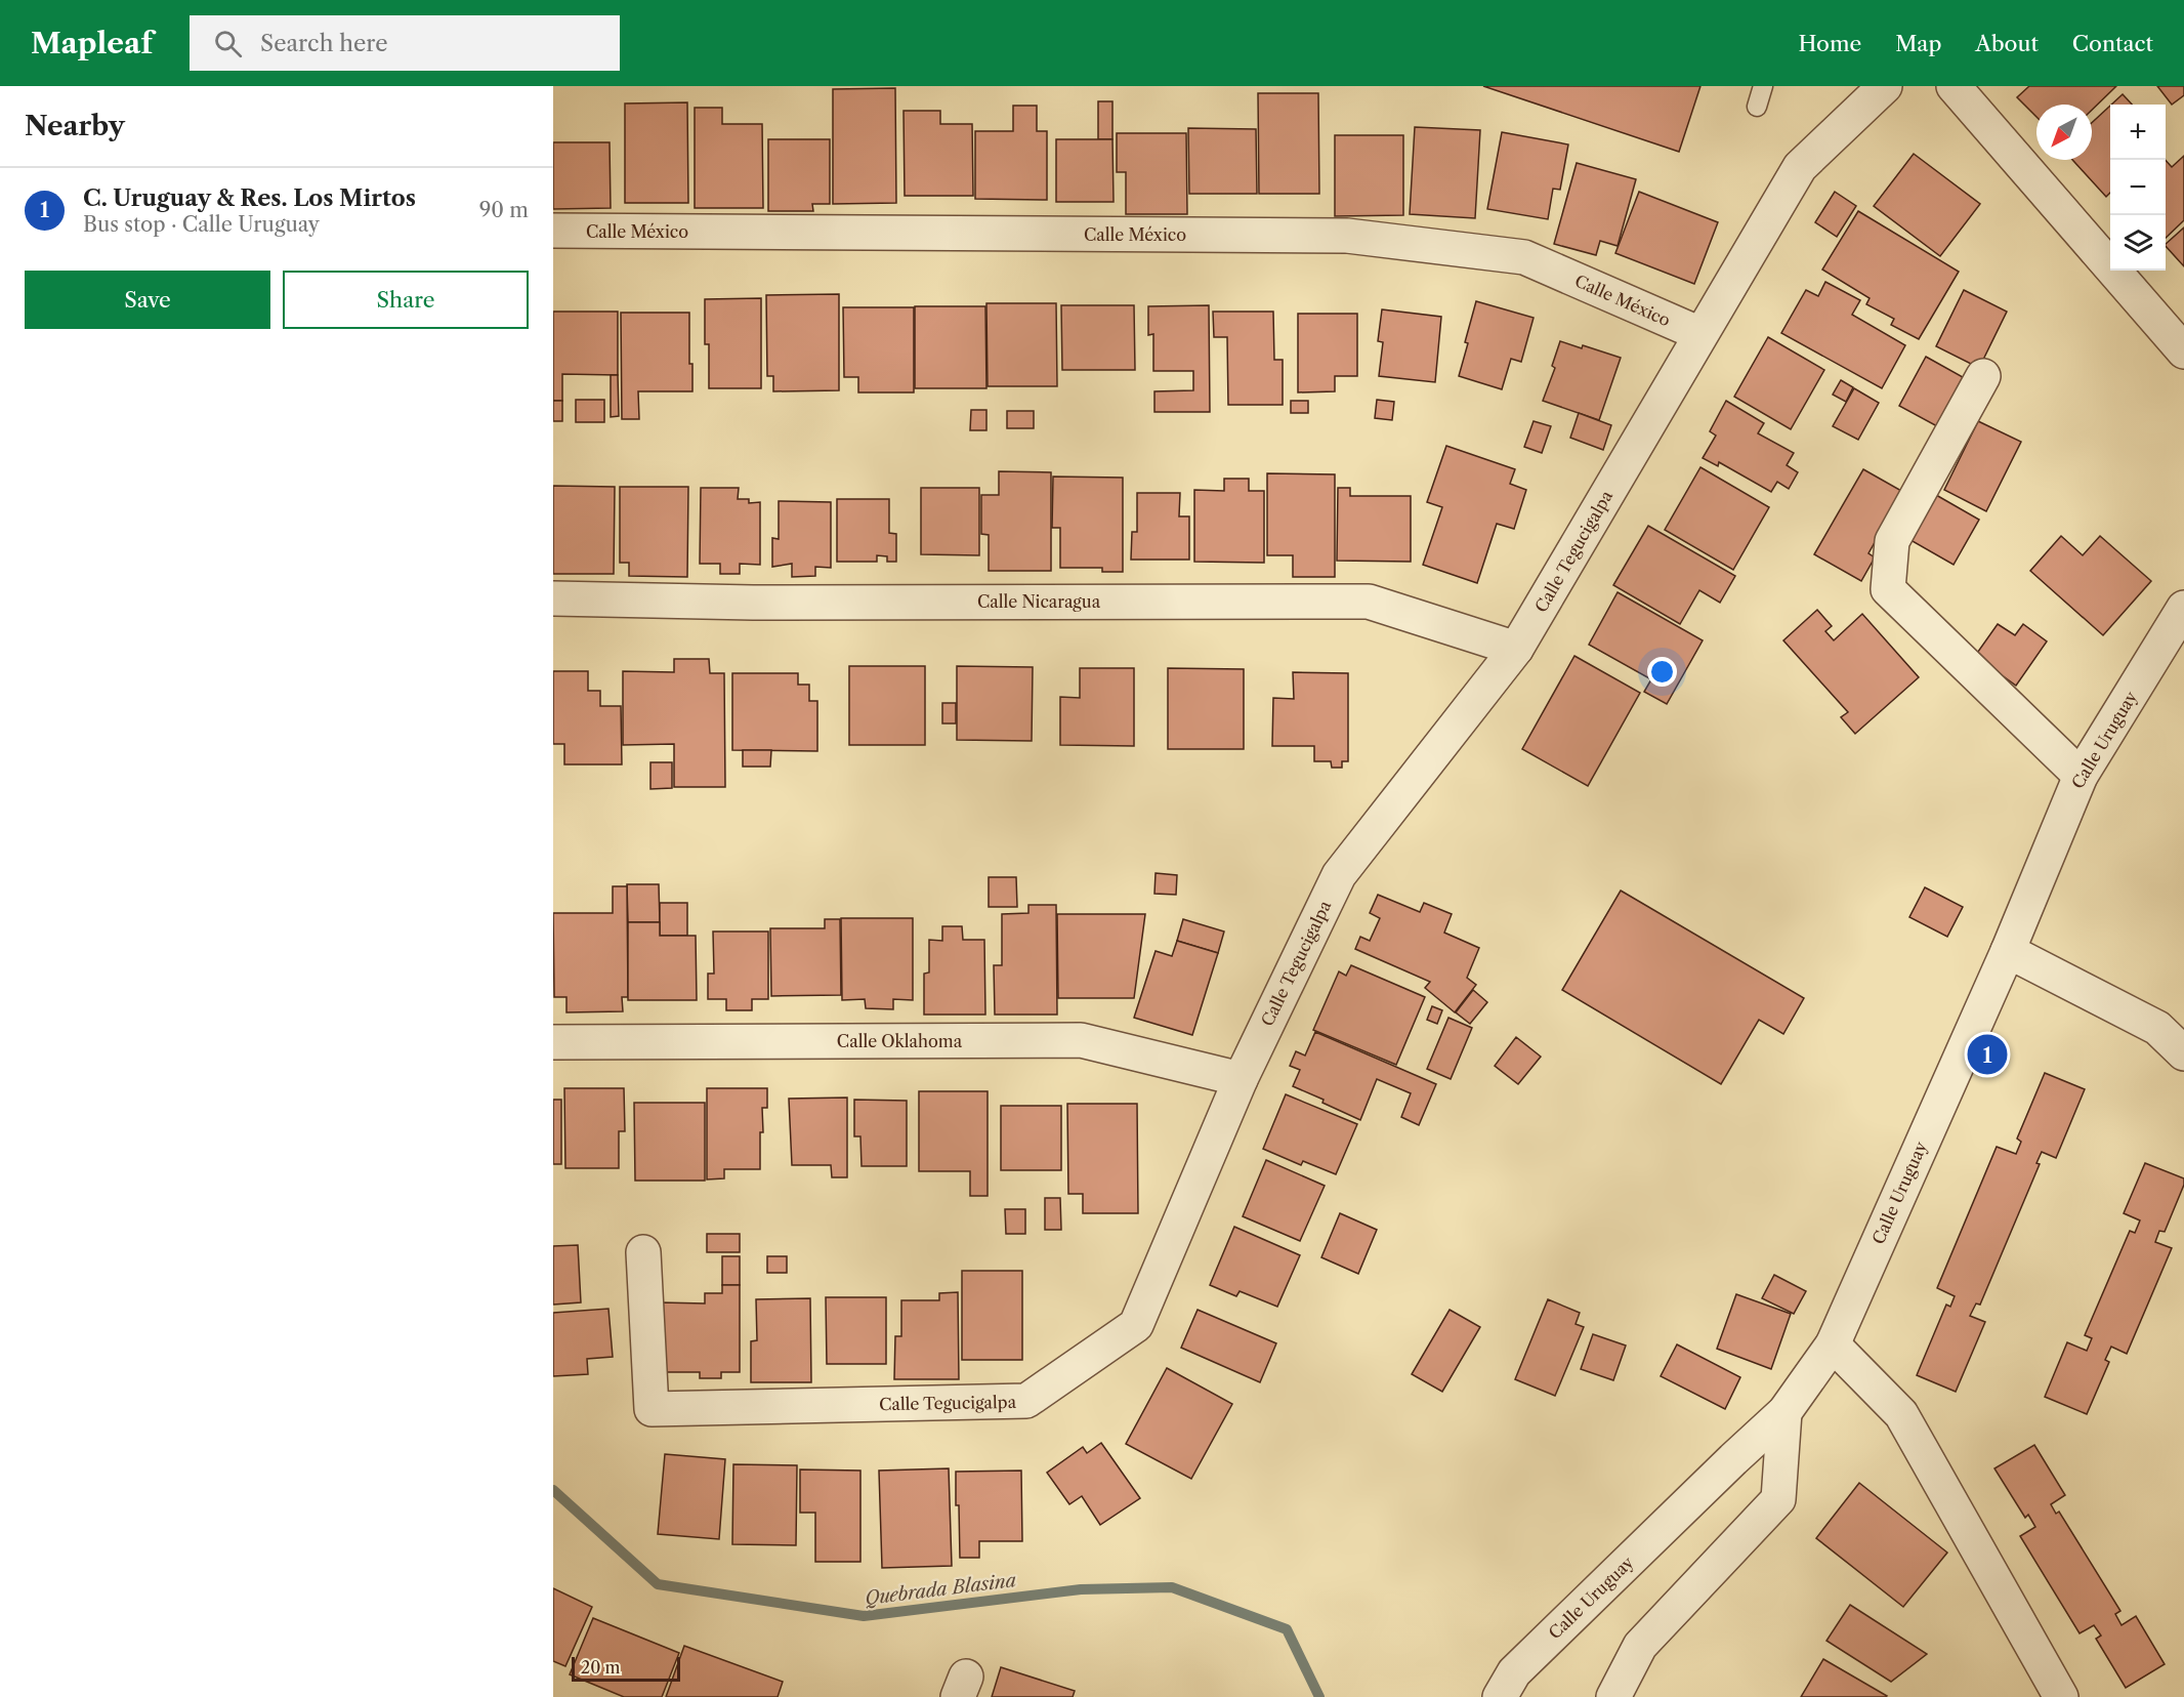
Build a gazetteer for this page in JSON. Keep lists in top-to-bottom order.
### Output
{
  "streets": {
    "street": [
      "Calle México",
      "Calle Tegucigalpa",
      "Calle Nicaragua",
      "Calle Uruguay",
      "Calle Oklahoma"
    ]
  },
  "crossings": [
    ["Calle México", "Calle Tegucigalpa"],
    ["Calle Tegucigalpa", "Calle Nicaragua"],
    ["Calle Tegucigalpa", "Calle Oklahoma"]
  ],
  "water": ["Quebrada Blasina"],
  "scale_bar": "20 m",
  "north": "bottom left",
  "page": {
    "header": "Mapleaf",
    "search": "Search here",
    "nav": [
      "Home",
      "Map",
      "About",
      "Contact"
    ],
    "heading": "Nearby",
    "map_buttons": ["+", "−"],
    "list": [
      {
        "mark": "1",
        "name": "C. Uruguay & Res. Los Mirtos",
        "note": "Bus stop · Calle Uruguay",
        "value": "90 m"
      }
    ],
    "buttons": ["Save", "Share"],
    "pins": "1",
    "scale": "20 m"
  }
}
